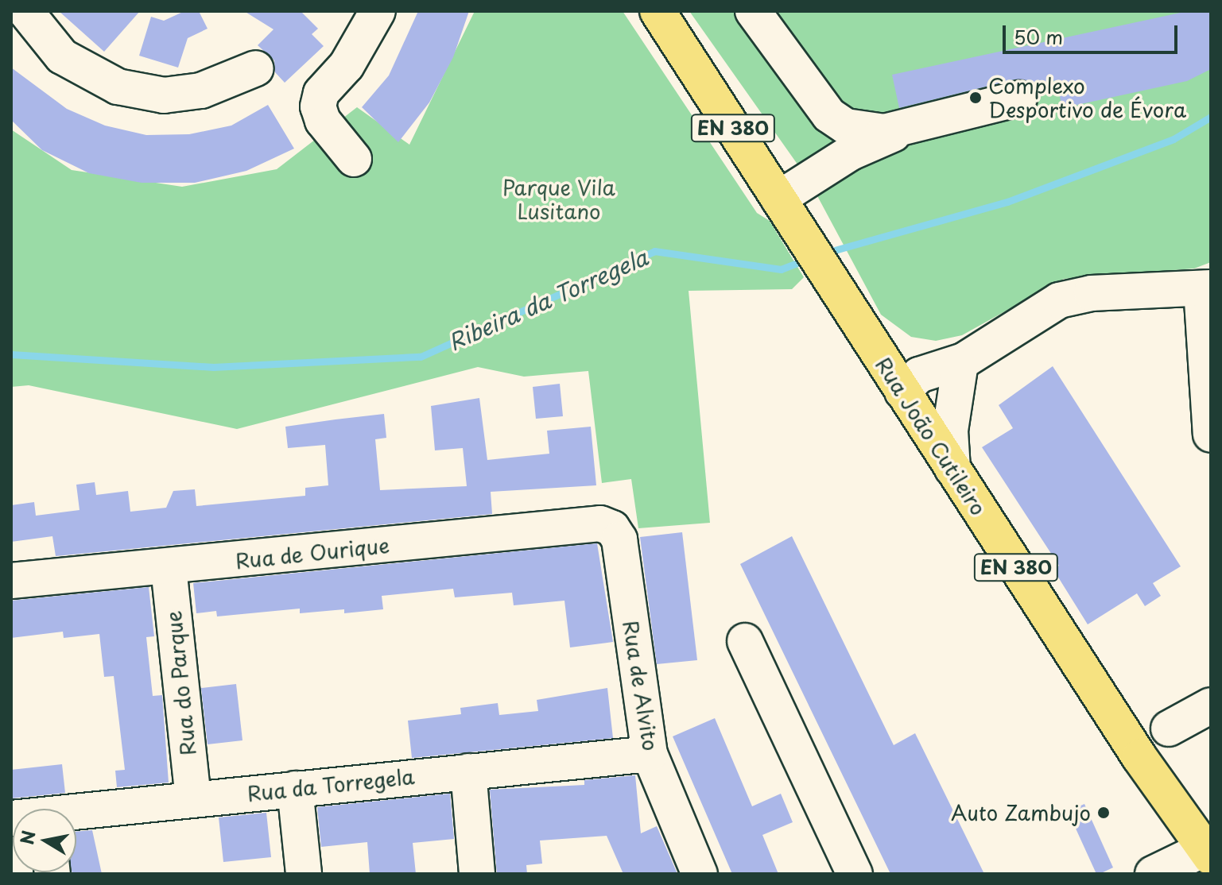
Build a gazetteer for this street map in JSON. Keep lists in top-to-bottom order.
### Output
{
  "streets": {
    "main road": ["EN 380", "Rua João Cutileiro"],
    "street": [
      "Rua de Ourique",
      "Rua do Parque",
      "Rua de Alvito",
      "Rua da Torregela"
    ]
  },
  "crossings": [
    ["Rua de Ourique", "Rua do Parque"],
    ["Rua de Ourique", "Rua de Alvito"],
    ["Rua do Parque", "Rua da Torregela"],
    ["Rua de Alvito", "Rua da Torregela"]
  ],
  "water": ["Ribeira da Torregela"],
  "parks": ["Parque Vila Lusitano"],
  "places": ["Complexo Desportivo de Évora", "Auto Zambujo"],
  "scale_bar": "50 m",
  "north": "left"
}
